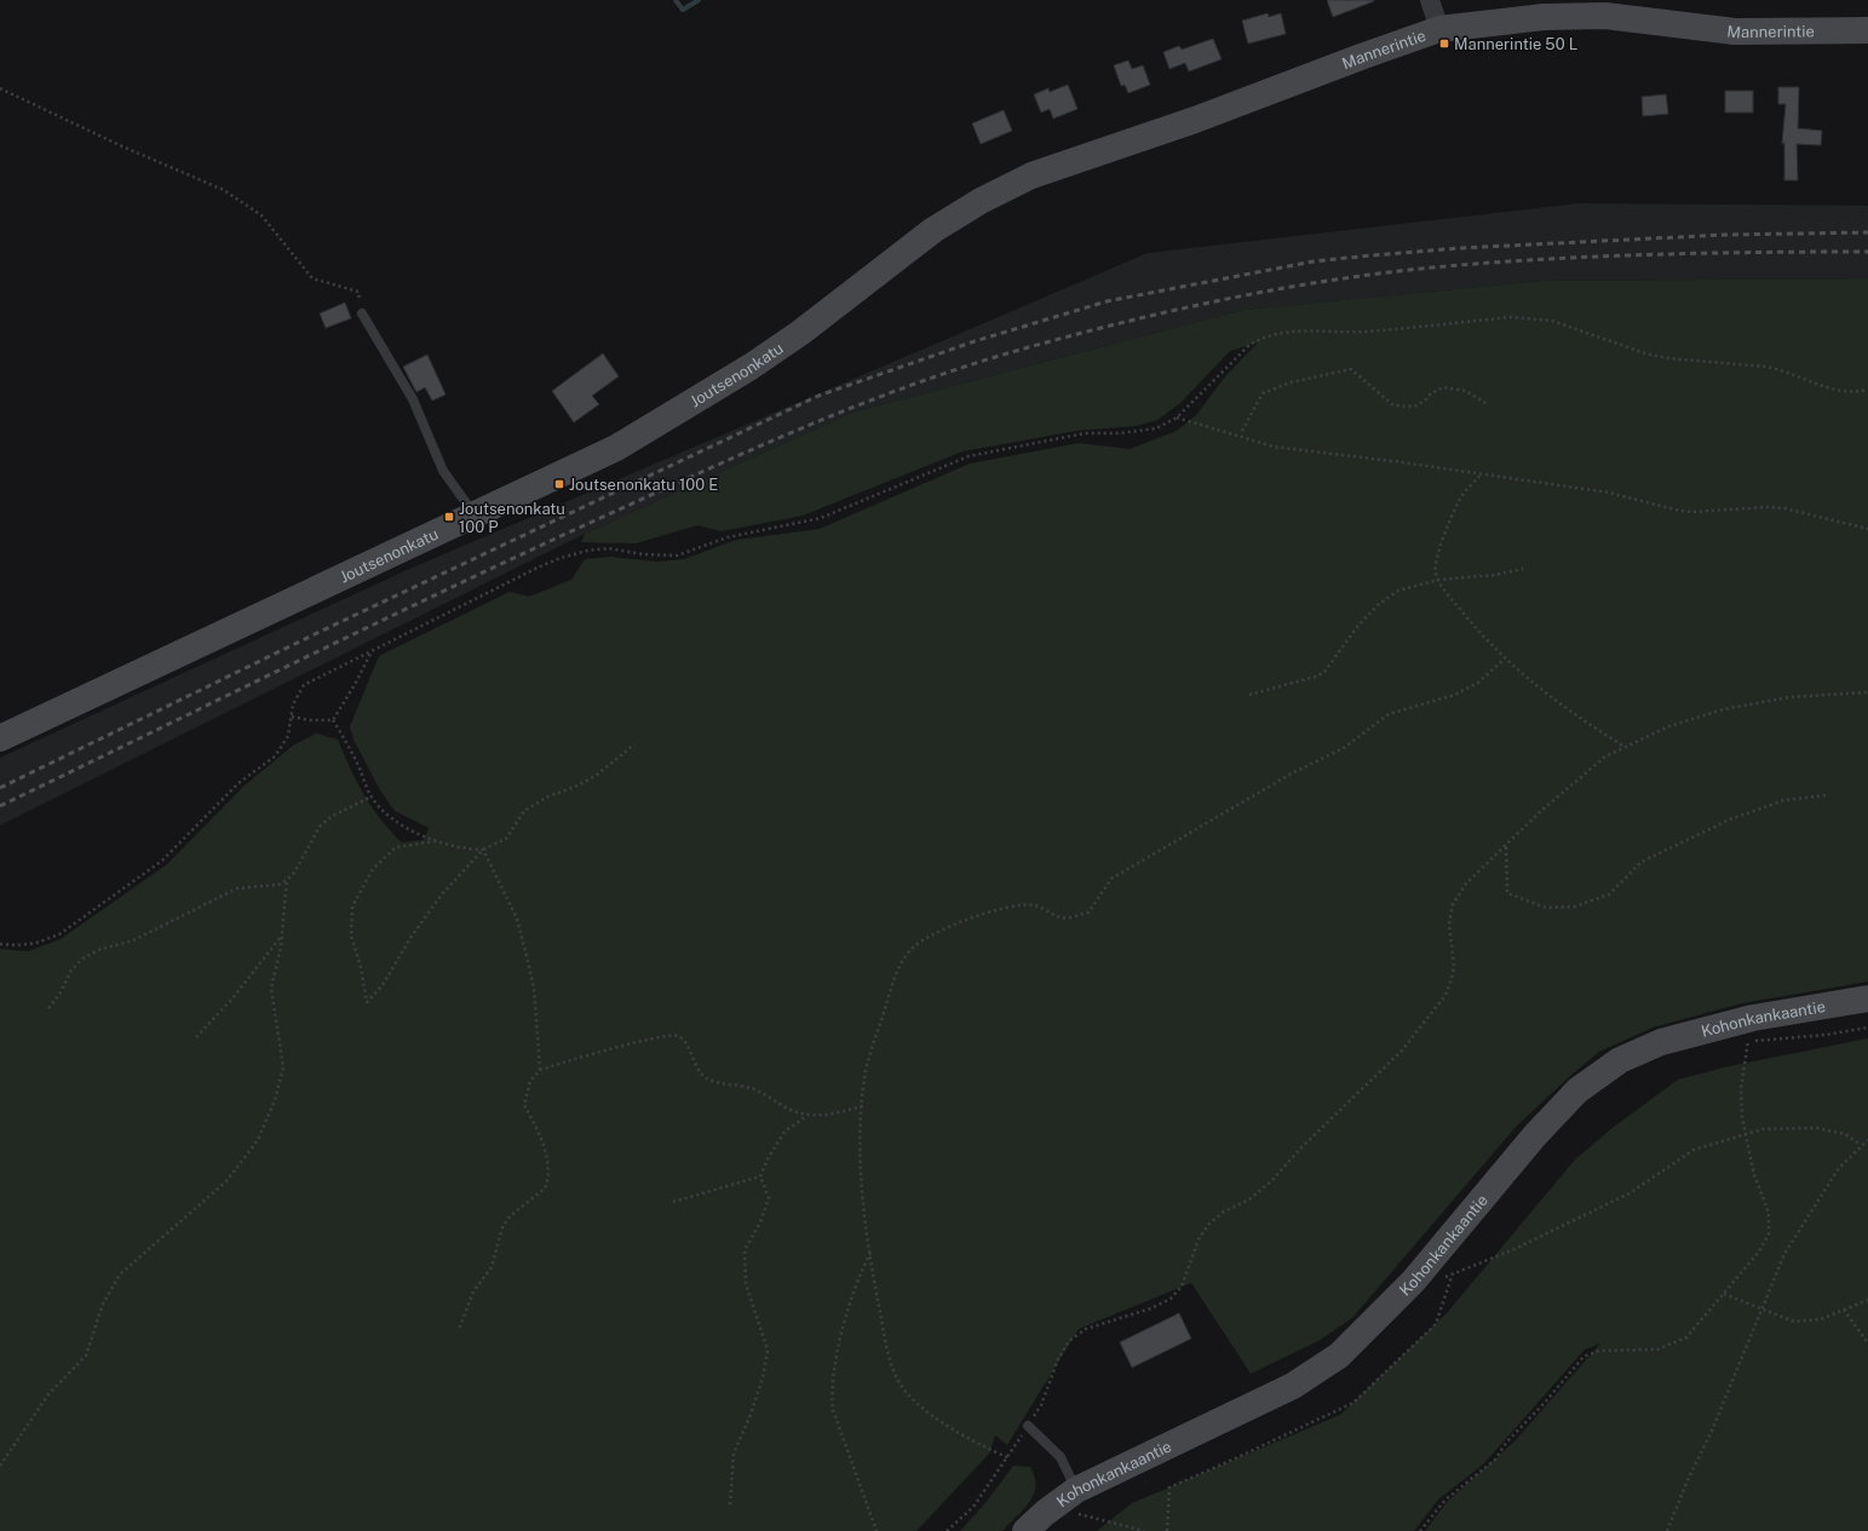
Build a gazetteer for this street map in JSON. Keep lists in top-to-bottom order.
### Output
{
  "streets": {
    "street": ["Mannerintie", "Joutsenonkatu", "Kohonkankaantie"]
  },
  "crossings": [
    ["Mannerintie", "Joutsenonkatu"]
  ],
  "places": {
    "transit": ["Mannerintie 50 L", "Joutsenonkatu 100 E", "Joutsenonkatu 100 P"]
  }
}
